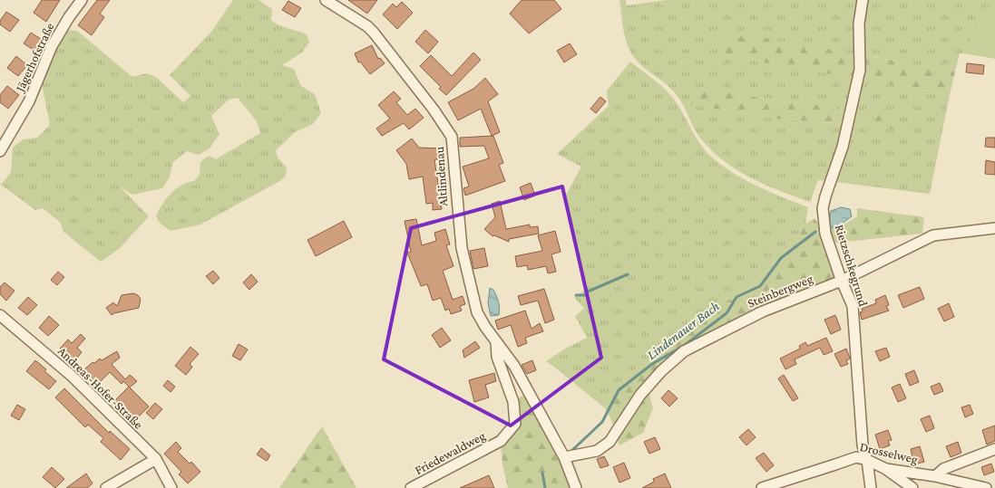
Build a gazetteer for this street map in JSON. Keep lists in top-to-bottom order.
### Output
{
  "streets": {
    "street": [
      "Jägerhofstraße",
      "Altlindenau",
      "Rietzschkegrund",
      "Steinbergweg",
      "Andreas-Hofer-Straße",
      "Friedewaldweg",
      "Drosselweg"
    ]
  },
  "crossings": [
    ["Altlindenau", "Steinbergweg"],
    ["Altlindenau", "Friedewaldweg"],
    ["Rietzschkegrund", "Steinbergweg"],
    ["Rietzschkegrund", "Drosselweg"]
  ],
  "water": ["Lindenauer Bach"]
}
